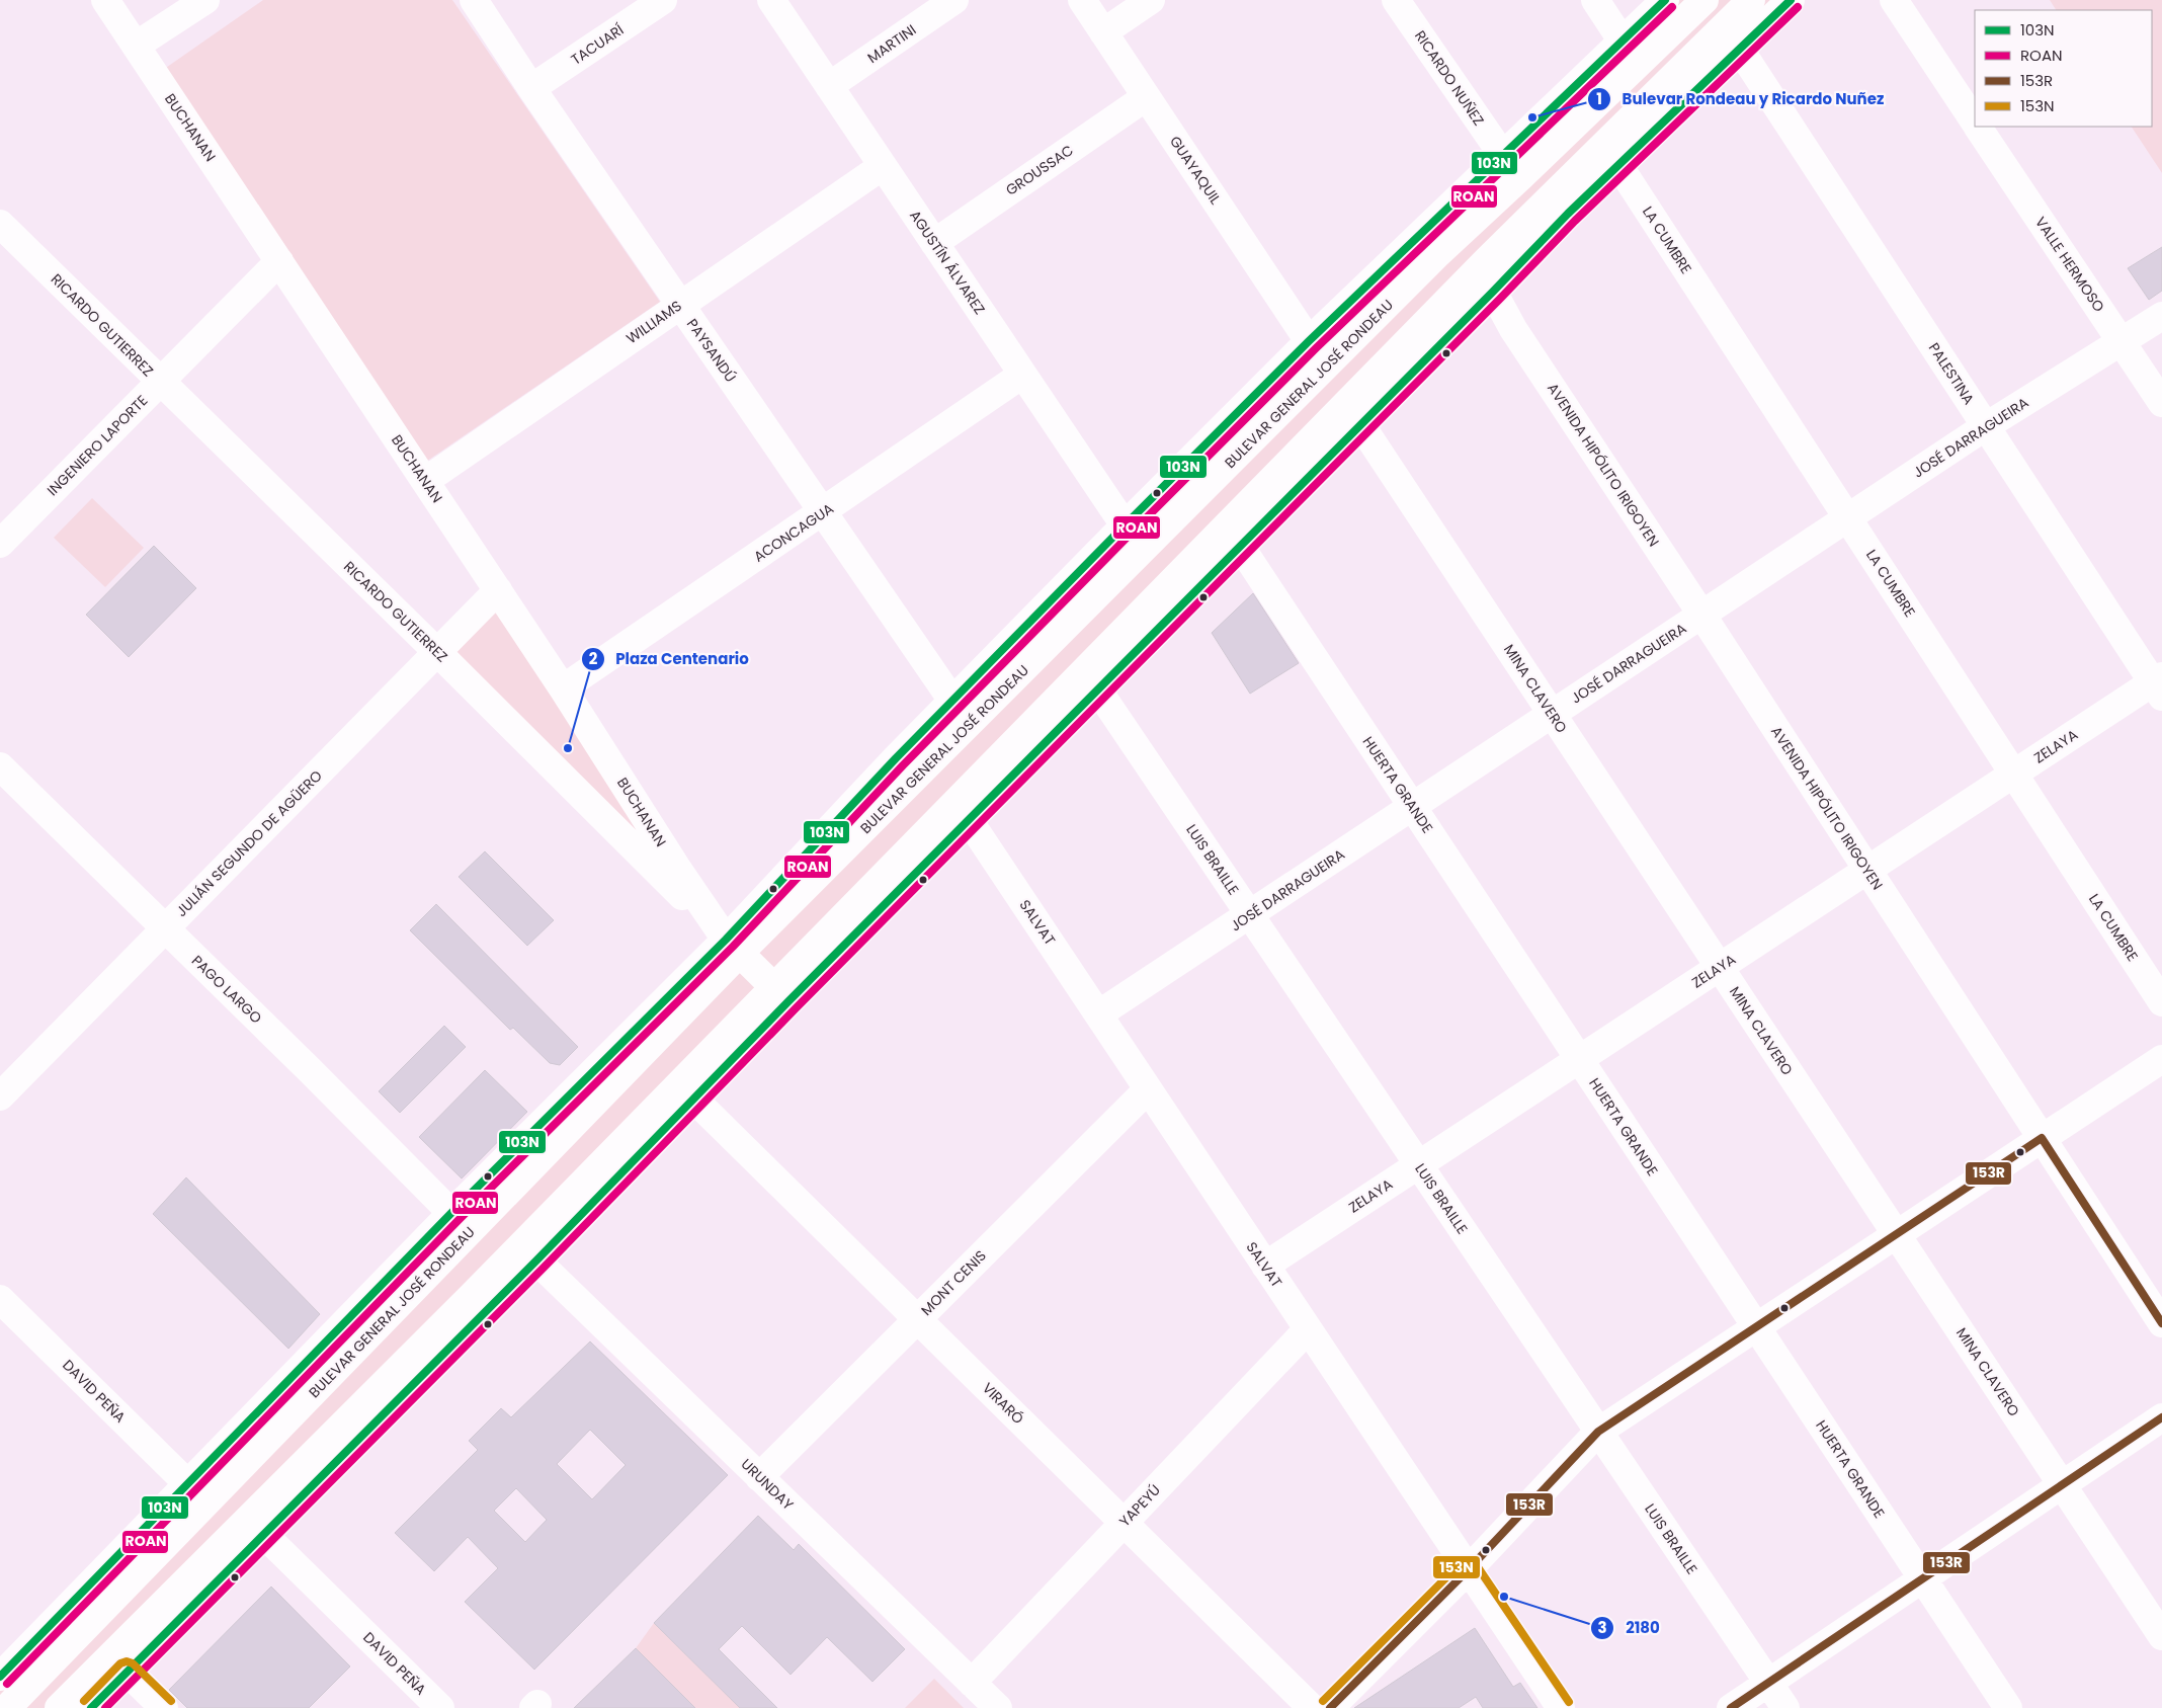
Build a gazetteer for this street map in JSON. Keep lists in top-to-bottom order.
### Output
{
  "streets": {
    "street": [
      "MARTINI",
      "TACUARÍ",
      "RICARDO NUÑEZ",
      "BUCHANAN",
      "GROUSSAC",
      "GUAYAQUIL",
      "LA CUMBRE",
      "AGUSTÍN ÁLVAREZ",
      "VALLE HERMOSO",
      "WILLIAMS",
      "RICARDO GUTIERREZ",
      "PAYSANDÚ",
      "PALESTINA",
      "BULEVAR GENERAL JOSÉ RONDEAU",
      "JOSÉ DARRAGUEIRA",
      "INGENIERO LAPORTE",
      "AVENIDA HIPÓLITO IRIGOYEN",
      "ACONCAGUA",
      "MINA CLAVERO",
      "ZELAYA",
      "HUERTA GRANDE",
      "JULIÁN SEGUNDO DE AGÜERO",
      "LUIS BRAILLE",
      "SALVAT",
      "PAGO LARGO",
      "MONT CENIS",
      "DAVID PEÑA",
      "VIRARÓ",
      "URUNDAY",
      "YAPEYÚ"
    ]
  },
  "crossings": [
    ["MARTINI", "AGUSTÍN ÁLVAREZ"],
    ["TACUARÍ", "PAYSANDÚ"],
    ["RICARDO NUÑEZ", "BULEVAR GENERAL JOSÉ RONDEAU"],
    ["BUCHANAN", "WILLIAMS"],
    ["BUCHANAN", "RICARDO GUTIERREZ"],
    ["BUCHANAN", "INGENIERO LAPORTE"],
    ["BUCHANAN", "ACONCAGUA"],
    ["BUCHANAN", "JULIÁN SEGUNDO DE AGÜERO"],
    ["GROUSSAC", "GUAYAQUIL"],
    ["GROUSSAC", "AGUSTÍN ÁLVAREZ"],
    ["GUAYAQUIL", "BULEVAR GENERAL JOSÉ RONDEAU"],
    ["LA CUMBRE", "JOSÉ DARRAGUEIRA"],
    ["LA CUMBRE", "ZELAYA"],
    ["AGUSTÍN ÁLVAREZ", "WILLIAMS"],
    ["AGUSTÍN ÁLVAREZ", "BULEVAR GENERAL JOSÉ RONDEAU"],
    ["AGUSTÍN ÁLVAREZ", "ACONCAGUA"],
    ["VALLE HERMOSO", "JOSÉ DARRAGUEIRA"],
    ["WILLIAMS", "PAYSANDÚ"],
    ["RICARDO GUTIERREZ", "BULEVAR GENERAL JOSÉ RONDEAU"],
    ["RICARDO GUTIERREZ", "INGENIERO LAPORTE"],
    ["RICARDO GUTIERREZ", "JULIÁN SEGUNDO DE AGÜERO"],
    ["PAYSANDÚ", "BULEVAR GENERAL JOSÉ RONDEAU"],
    ["PAYSANDÚ", "ACONCAGUA"],
    ["PALESTINA", "JOSÉ DARRAGUEIRA"],
    ["PALESTINA", "ZELAYA"],
    ["BULEVAR GENERAL JOSÉ RONDEAU", "PAGO LARGO"],
    ["BULEVAR GENERAL JOSÉ RONDEAU", "DAVID PEÑA"],
    ["JOSÉ DARRAGUEIRA", "AVENIDA HIPÓLITO IRIGOYEN"],
    ["JOSÉ DARRAGUEIRA", "MINA CLAVERO"],
    ["JOSÉ DARRAGUEIRA", "HUERTA GRANDE"],
    ["JOSÉ DARRAGUEIRA", "LUIS BRAILLE"],
    ["JOSÉ DARRAGUEIRA", "SALVAT"],
    ["AVENIDA HIPÓLITO IRIGOYEN", "ZELAYA"],
    ["MINA CLAVERO", "ZELAYA"],
    ["ZELAYA", "HUERTA GRANDE"],
    ["ZELAYA", "LUIS BRAILLE"],
    ["ZELAYA", "SALVAT"],
    ["JULIÁN SEGUNDO DE AGÜERO", "PAGO LARGO"],
    ["SALVAT", "MONT CENIS"],
    ["SALVAT", "YAPEYÚ"],
    ["MONT CENIS", "VIRARÓ"],
    ["MONT CENIS", "URUNDAY"],
    ["VIRARÓ", "YAPEYÚ"],
    ["URUNDAY", "YAPEYÚ"]
  ],
  "places": ["Bulevar Rondeau y Ricardo Nuñez", "Plaza Centenario", "2180"],
  "lines": [
    "transit line 103N",
    "transit line ROAN",
    "transit line 153R",
    "transit line 153N"
  ],
  "legend": [
    "103N",
    "ROAN",
    "153R",
    "153N"
  ]
}
